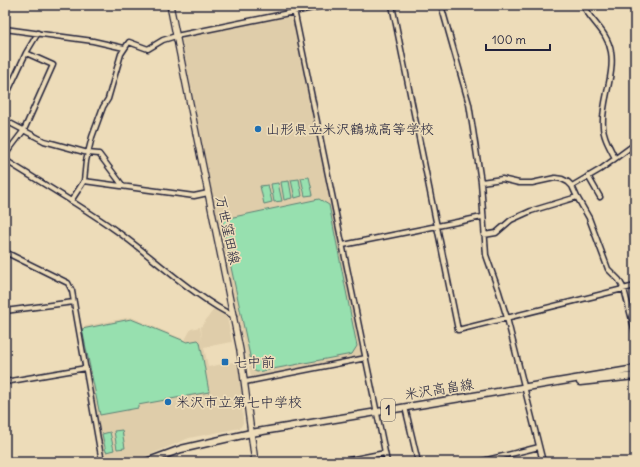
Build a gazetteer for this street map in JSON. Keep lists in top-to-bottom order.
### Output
{
  "streets": {
    "main road": ["万世窪田線", "米沢高畠線", "1"]
  },
  "crossings": [
    ["万世窪田線", "米沢高畠線"]
  ],
  "places": {
    "other": ["山形県立米沢鶴城高等学校", "米沢市立第七中学校"],
    "transit": ["七中前"]
  },
  "scale_bar": "100 m"
}
